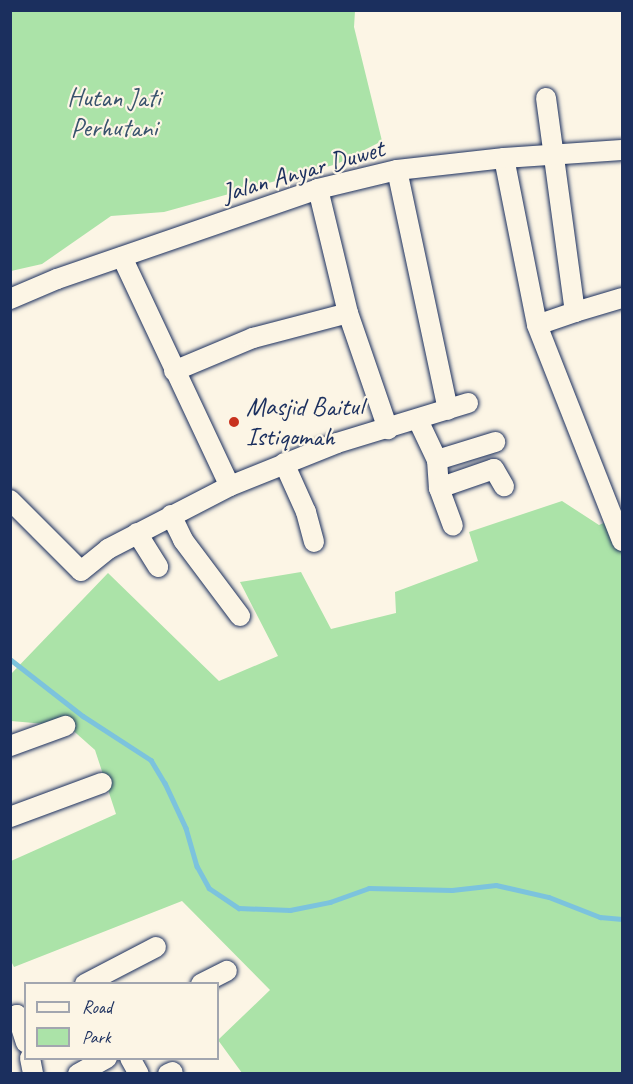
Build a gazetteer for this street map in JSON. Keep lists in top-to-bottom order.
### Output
{
  "streets": {
    "street": ["Jalan Anyar Duwet"]
  },
  "parks": ["Hutan Jati Perhutani"],
  "places": ["Masjid Baitul Istiqomah"],
  "legend": ["Road", "Park"]
}
